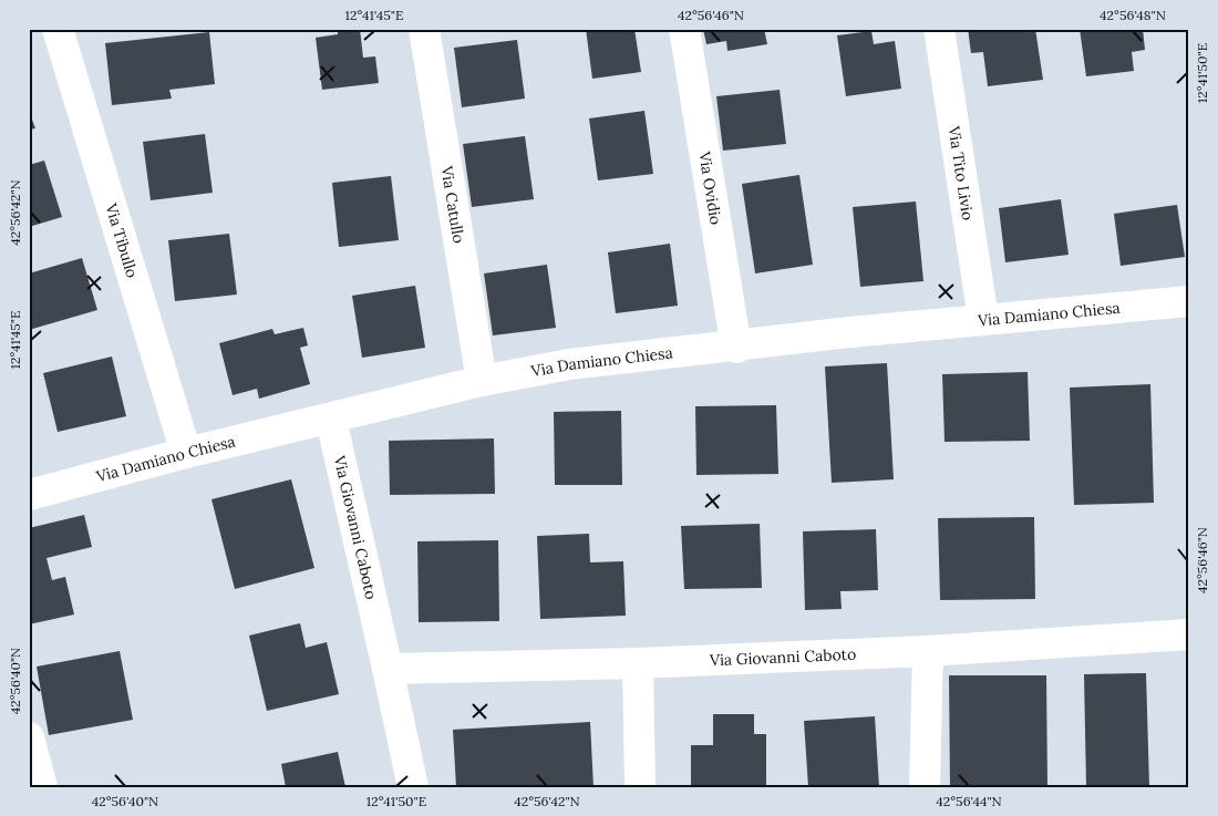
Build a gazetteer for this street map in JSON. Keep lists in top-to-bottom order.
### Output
{
  "streets": {
    "street": [
      "Via Tito Livio",
      "Via Ovidio",
      "Via Catullo",
      "Via Tibullo",
      "Via Damiano Chiesa",
      "Via Giovanni Caboto"
    ]
  },
  "crossings": [
    ["Via Tito Livio", "Via Damiano Chiesa"],
    ["Via Ovidio", "Via Damiano Chiesa"],
    ["Via Catullo", "Via Damiano Chiesa"],
    ["Via Tibullo", "Via Damiano Chiesa"],
    ["Via Damiano Chiesa", "Via Giovanni Caboto"]
  ],
  "coordinates": [
    "12°41'45\"E",
    "42°56'46\"N",
    "42°56'48\"N",
    "12°41'50\"E",
    "42°56'42\"N",
    "42°56'40\"N",
    "42°56'44\"N"
  ]
}
